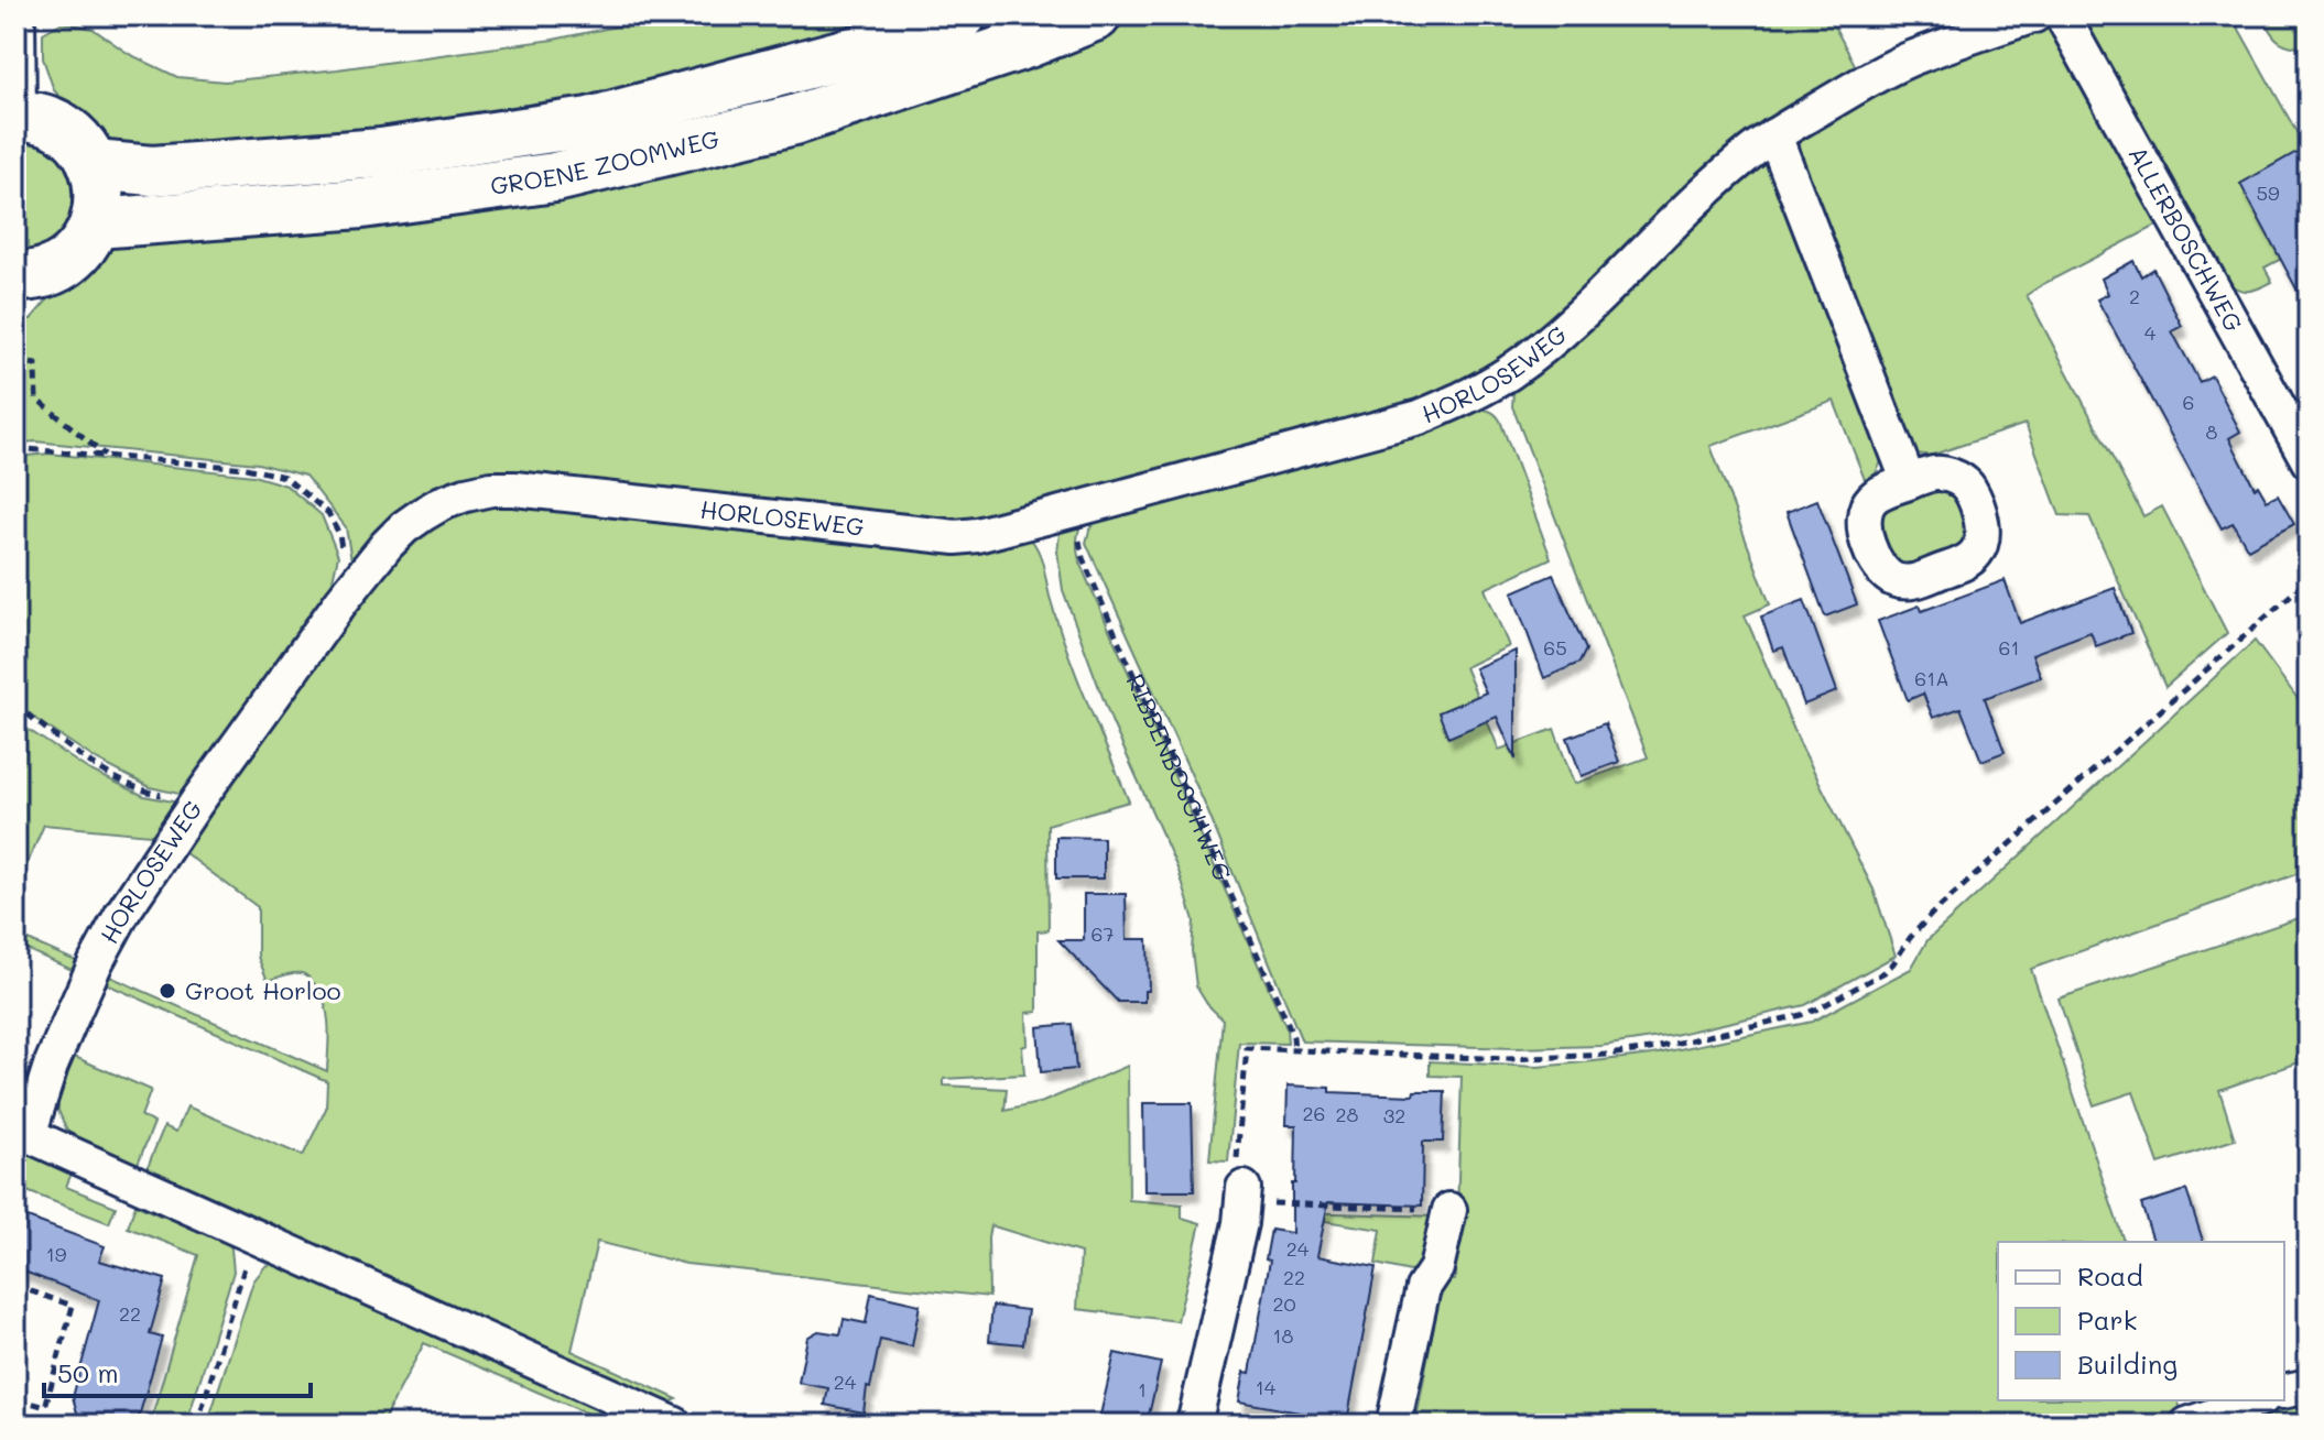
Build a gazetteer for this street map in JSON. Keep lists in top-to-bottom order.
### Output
{
  "streets": {
    "main road": ["GROENE ZOOMWEG"],
    "street": ["ALLERBOSCHWEG", "HORLOSEWEG"],
    "path": ["RIBBENBOSCHWEG"]
  },
  "crossings": [
    ["HORLOSEWEG", "RIBBENBOSCHWEG"]
  ],
  "places": ["Groot Horloo"],
  "house_numbers": [
    "59",
    "2",
    "4",
    "6",
    "8",
    "65",
    "61",
    "61A",
    "67",
    "26",
    "28",
    "32",
    "24",
    "19",
    "22",
    "20",
    "22",
    "18",
    "24",
    "14",
    "1"
  ],
  "legend": ["Road", "Park", "Building"],
  "scale_bar": "50 m"
}
